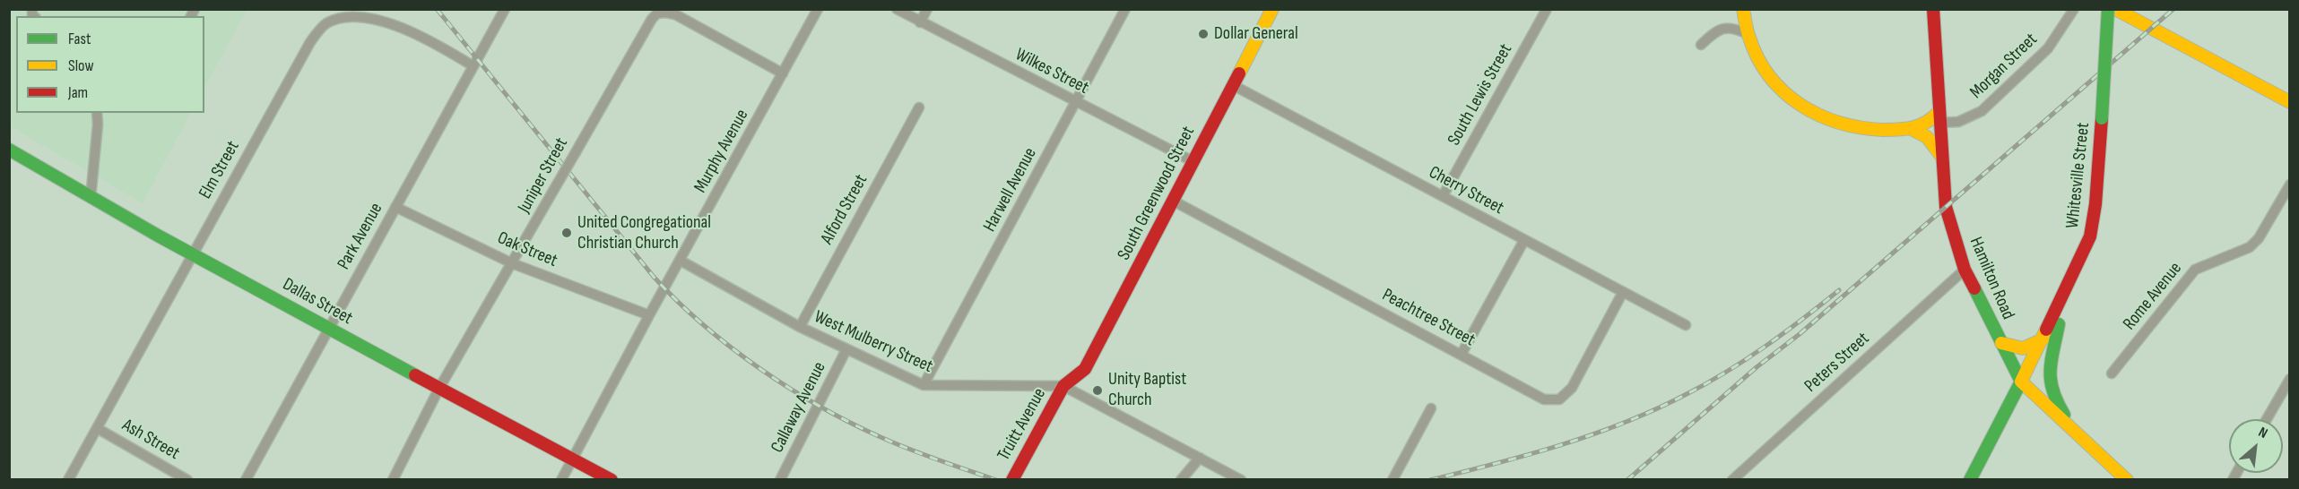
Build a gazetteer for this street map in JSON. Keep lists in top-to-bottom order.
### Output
{
  "streets": {
    "main road": [
      "Whitesville Street",
      "South Greenwood Street",
      "Hamilton Road",
      "Dallas Street",
      "Truitt Avenue"
    ],
    "street": [
      "Morgan Street",
      "Wilkes Street",
      "South Lewis Street",
      "Murphy Avenue",
      "Elm Street",
      "Juniper Street",
      "Harwell Avenue",
      "Cherry Street",
      "Alford Street",
      "Park Avenue",
      "Oak Street",
      "Rome Avenue",
      "Peachtree Street",
      "West Mulberry Street",
      "Peters Street",
      "Callaway Avenue",
      "Ash Street"
    ]
  },
  "crossings": [
    ["Morgan Street", "Hamilton Road"],
    ["Wilkes Street", "Harwell Avenue"],
    ["Wilkes Street", "South Greenwood Street"],
    ["South Lewis Street", "Cherry Street"],
    ["Murphy Avenue", "Juniper Street"],
    ["Murphy Avenue", "Oak Street"],
    ["Murphy Avenue", "Dallas Street"],
    ["Murphy Avenue", "West Mulberry Street"],
    ["Elm Street", "Park Avenue"],
    ["Elm Street", "Dallas Street"],
    ["Elm Street", "Ash Street"],
    ["Juniper Street", "Oak Street"],
    ["Juniper Street", "Dallas Street"],
    ["Whitesville Street", "Hamilton Road"],
    ["Harwell Avenue", "West Mulberry Street"],
    ["Cherry Street", "South Greenwood Street"],
    ["Cherry Street", "Peachtree Street"],
    ["South Greenwood Street", "Peachtree Street"],
    ["South Greenwood Street", "West Mulberry Street"],
    ["South Greenwood Street", "Truitt Avenue"],
    ["Alford Street", "West Mulberry Street"],
    ["Park Avenue", "Oak Street"],
    ["Park Avenue", "Dallas Street"],
    ["Hamilton Road", "Peters Street"],
    ["West Mulberry Street", "Callaway Avenue"],
    ["West Mulberry Street", "Truitt Avenue"]
  ],
  "places": ["Dollar General", "United Congregational Christian Church", "Unity Baptist Church"],
  "legend": ["Fast", "Slow", "Jam"],
  "north": "top right"
}
